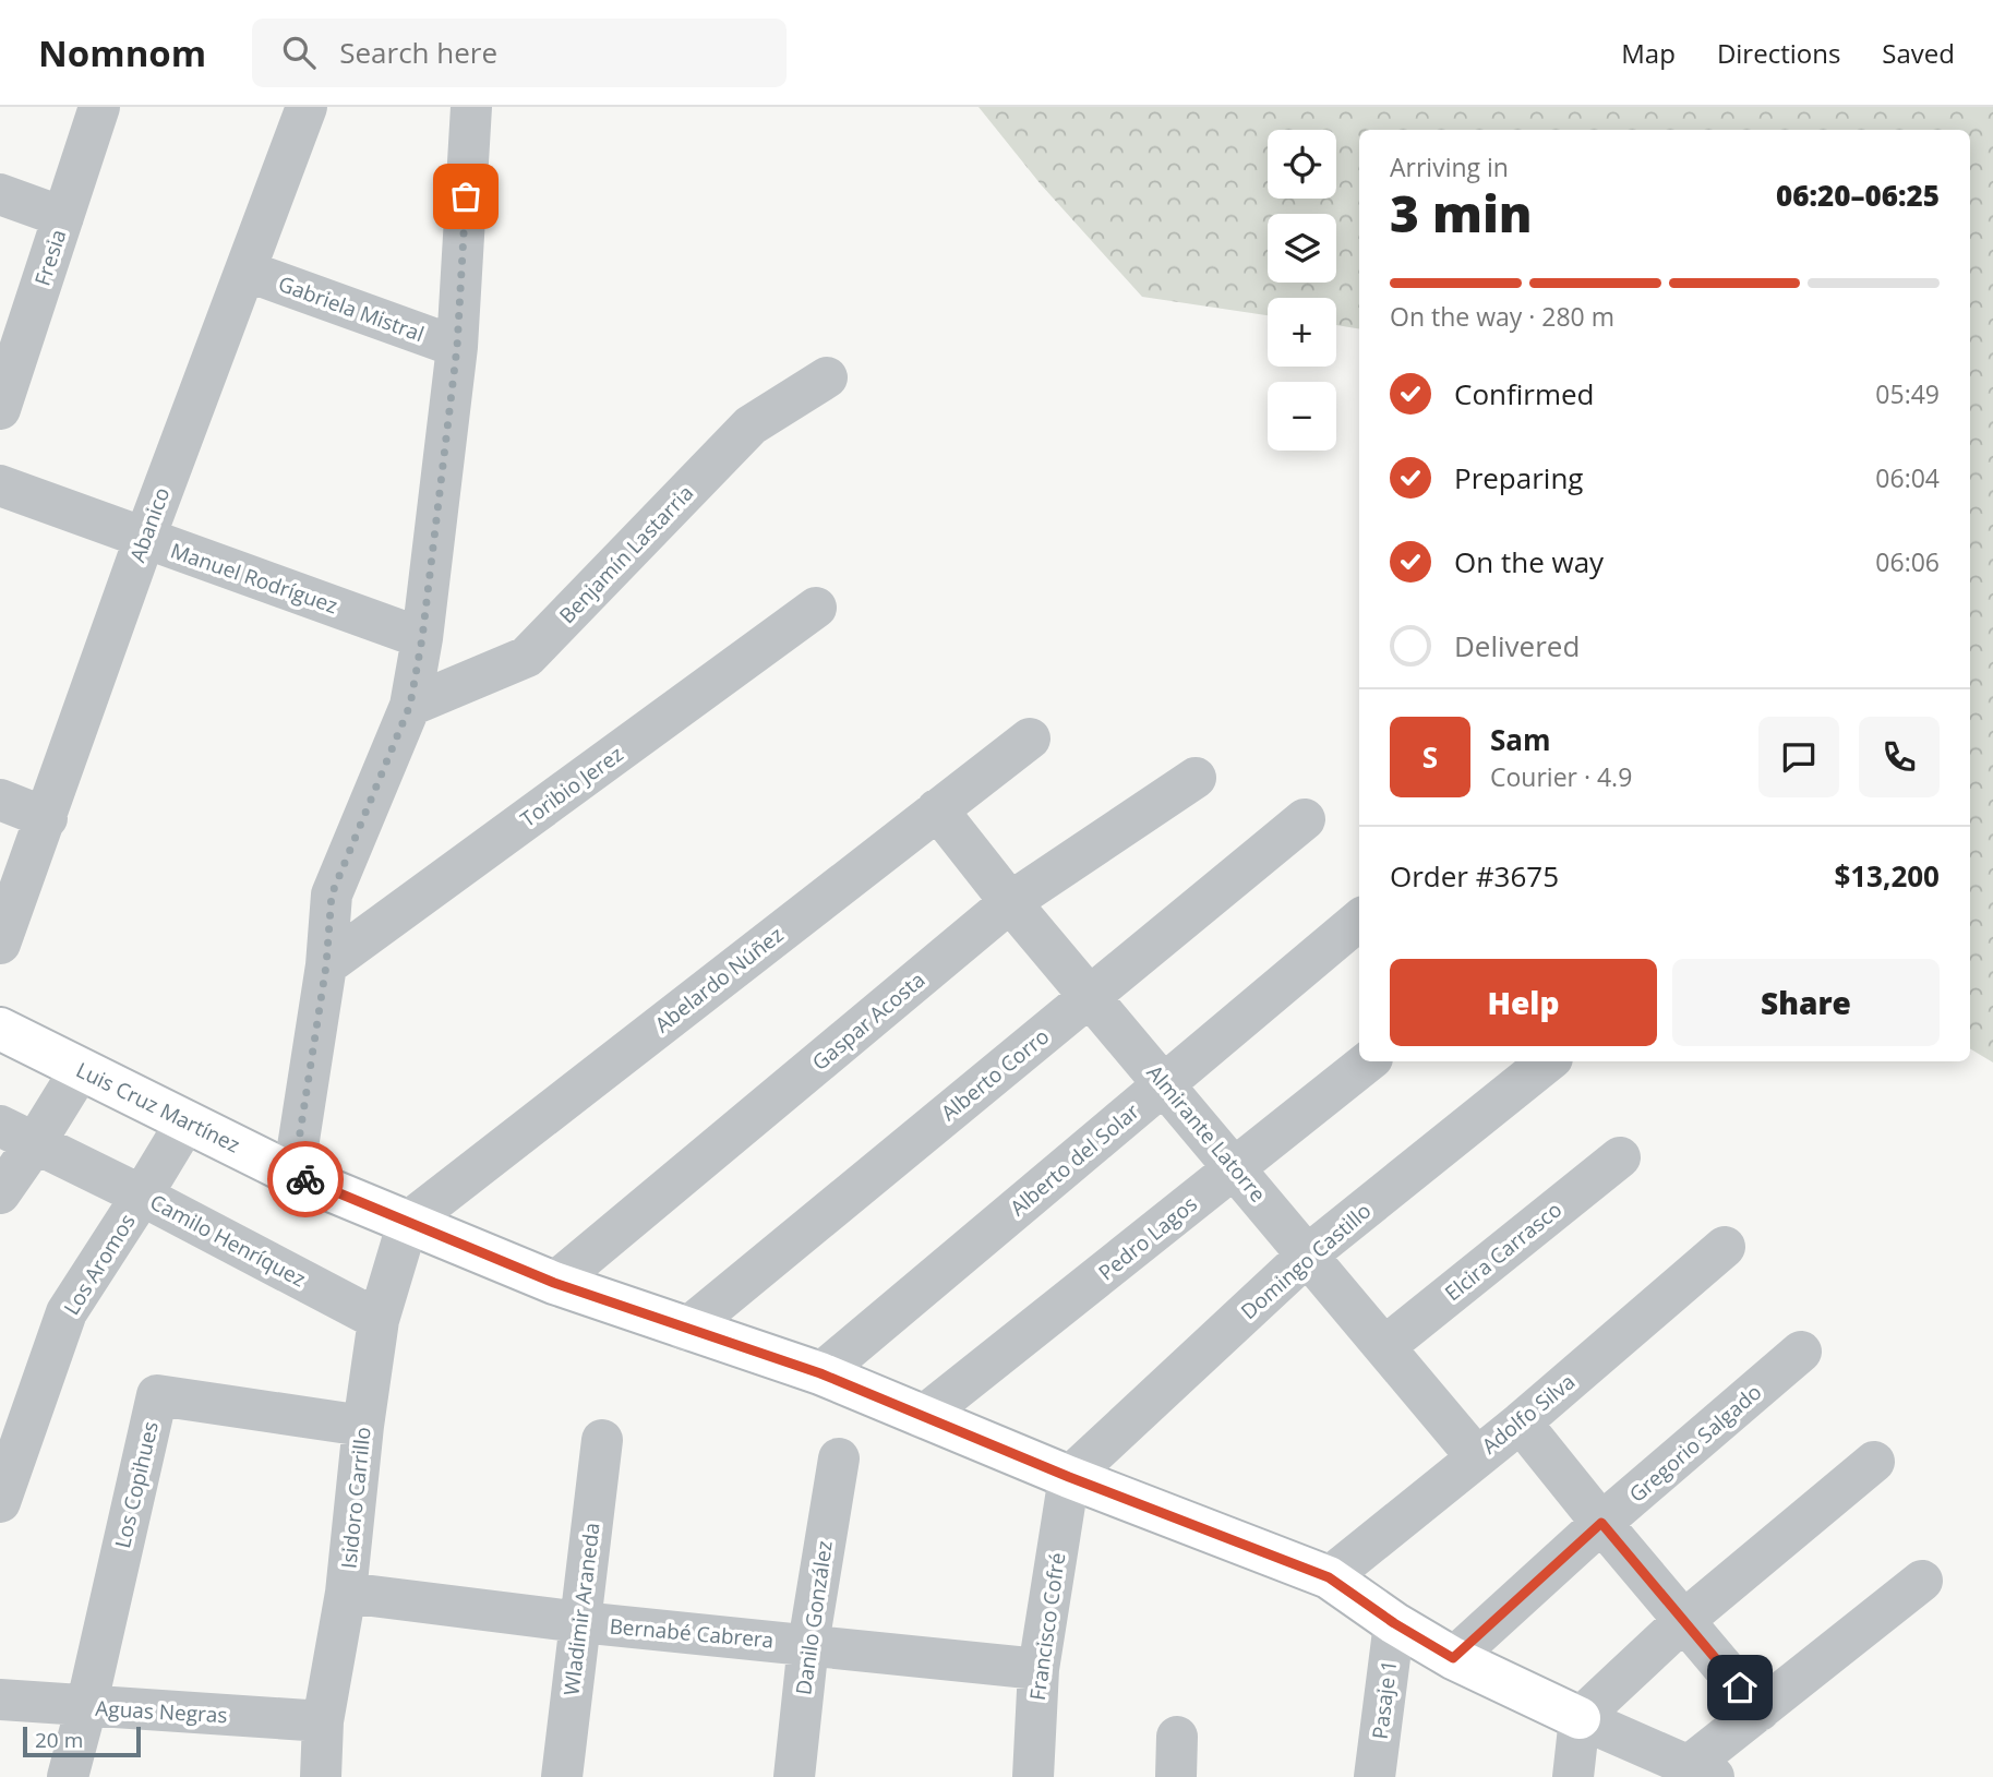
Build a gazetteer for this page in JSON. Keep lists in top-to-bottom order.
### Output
{
  "streets": {
    "street": [
      "Fresia",
      "Gabriela Mistral",
      "Abanico",
      "Benjamín Lastarria",
      "Manuel Rodríguez",
      "Toribio Jerez",
      "Abelardo Núñez",
      "Gaspar Acosta",
      "Alberto Corro",
      "Luis Cruz Martínez",
      "Almirante Latorre",
      "Alberto del Solar",
      "Pedro Lagos",
      "Camilo Henríquez",
      "Elcira Carrasco",
      "Domingo Castillo",
      "Los Aromos",
      "Adolfo Silva",
      "Gregorio Salgado",
      "Los Copihues",
      "Isidoro Carrillo",
      "Wladimir Araneda",
      "Danilo González",
      "Francisco Cofré",
      "Bernabé Cabrera",
      "Pasaje 1",
      "Aguas Negras"
    ]
  },
  "crossings": [
    ["Gabriela Mistral", "Abanico"],
    ["Abanico", "Manuel Rodríguez"],
    ["Abelardo Núñez", "Luis Cruz Martínez"],
    ["Abelardo Núñez", "Almirante Latorre"],
    ["Abelardo Núñez", "Isidoro Carrillo"],
    ["Gaspar Acosta", "Luis Cruz Martínez"],
    ["Gaspar Acosta", "Almirante Latorre"],
    ["Alberto Corro", "Luis Cruz Martínez"],
    ["Alberto Corro", "Almirante Latorre"],
    ["Luis Cruz Martínez", "Alberto del Solar"],
    ["Luis Cruz Martínez", "Pedro Lagos"],
    ["Luis Cruz Martínez", "Domingo Castillo"],
    ["Luis Cruz Martínez", "Los Aromos"],
    ["Luis Cruz Martínez", "Adolfo Silva"],
    ["Luis Cruz Martínez", "Gregorio Salgado"],
    ["Luis Cruz Martínez", "Isidoro Carrillo"],
    ["Luis Cruz Martínez", "Francisco Cofré"],
    ["Luis Cruz Martínez", "Pasaje 1"],
    ["Almirante Latorre", "Alberto del Solar"],
    ["Almirante Latorre", "Pedro Lagos"],
    ["Almirante Latorre", "Elcira Carrasco"],
    ["Almirante Latorre", "Domingo Castillo"],
    ["Almirante Latorre", "Adolfo Silva"],
    ["Camilo Henríquez", "Los Aromos"],
    ["Camilo Henríquez", "Isidoro Carrillo"],
    ["Domingo Castillo", "Francisco Cofré"],
    ["Los Copihues", "Isidoro Carrillo"],
    ["Los Copihues", "Aguas Negras"],
    ["Isidoro Carrillo", "Bernabé Cabrera"],
    ["Isidoro Carrillo", "Aguas Negras"],
    ["Wladimir Araneda", "Bernabé Cabrera"],
    ["Danilo González", "Bernabé Cabrera"],
    ["Francisco Cofré", "Bernabé Cabrera"]
  ],
  "scale_bar": "20 m",
  "page": {
    "header": "Nomnom",
    "search": "Search here",
    "nav": ["Map", "Directions", "Saved"],
    "map_buttons": ["+", "−"],
    "heading": ["3 min", "Arriving in", "06:20–06:25"],
    "panel": [
      "Sam",
      "Courier · 4.9",
      "Order #3675",
      "$13,200"
    ],
    "bar": "On the way · 280 m",
    "list": [
      ["Confirmed", "05:49"],
      ["Preparing", "06:04"],
      ["On the way", "06:06"],
      "Delivered"
    ],
    "round": "S",
    "buttons": ["Help", "Share"],
    "scale": "20 m"
  }
}
